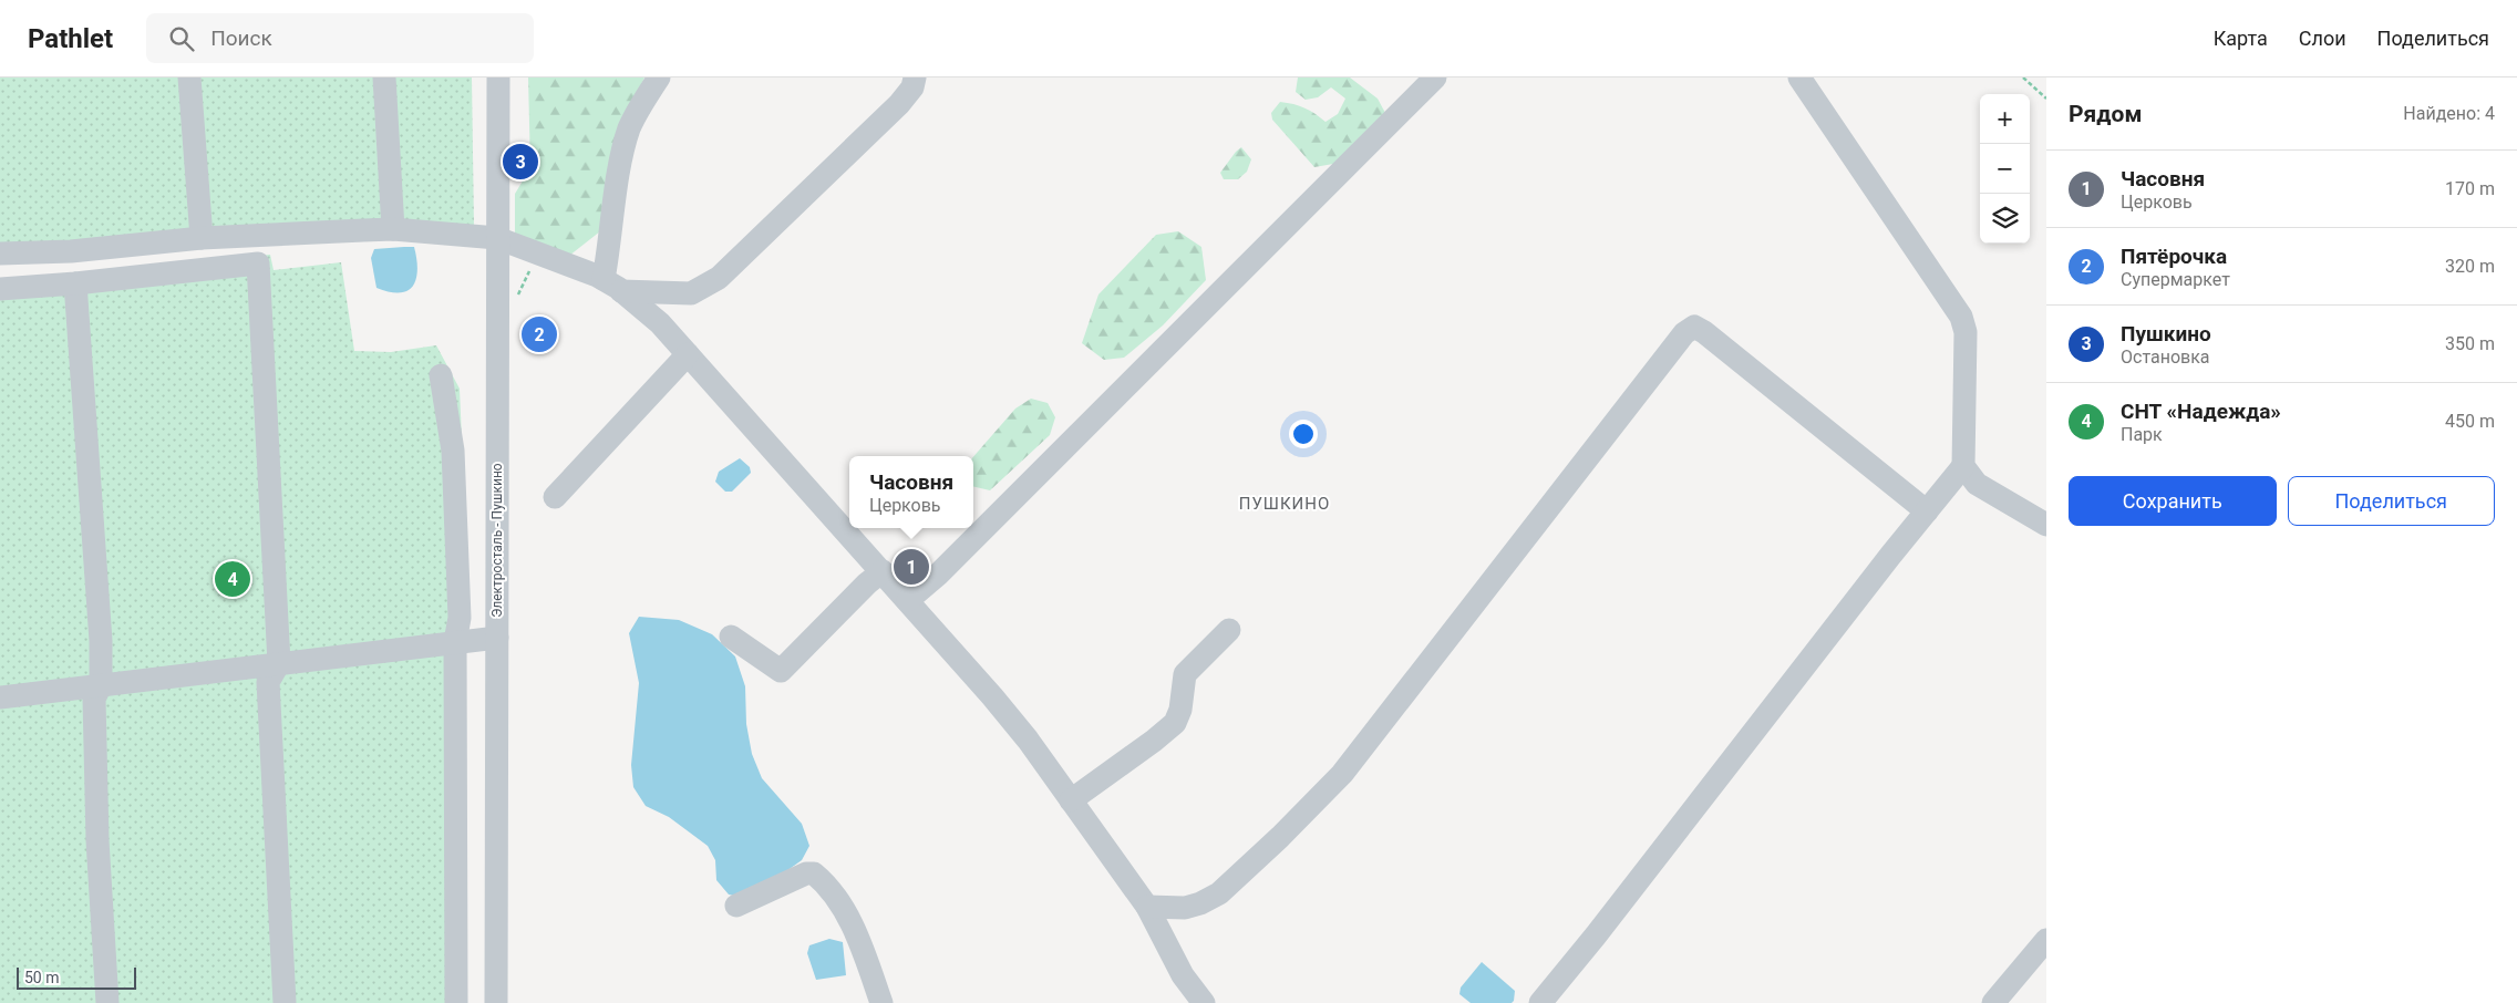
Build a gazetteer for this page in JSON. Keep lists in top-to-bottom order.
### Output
{
  "streets": {
    "street": ["Электросталь - Пушкино"]
  },
  "districts": ["ПУШКИНО"],
  "scale_bar": "50 m",
  "page": {
    "header": "Pathlet",
    "search": "Поиск",
    "nav": ["Карта", "Слои", "Поделиться"],
    "heading": ["Рядом", "Найдено: 4"],
    "map_buttons": ["+", "−"],
    "pins": [
      "3",
      "2",
      "1",
      "4"
    ],
    "list": [
      {
        "mark": "1",
        "name": "Часовня",
        "note": "Церковь",
        "value": "170 m"
      },
      {
        "mark": "2",
        "name": "Пятёрочка",
        "note": "Супермаркет",
        "value": "320 m"
      },
      {
        "mark": "3",
        "name": "Пушкино",
        "note": "Остановка",
        "value": "350 m"
      },
      {
        "mark": "4",
        "name": "СНТ «Надежда»",
        "note": "Парк",
        "value": "450 m"
      }
    ],
    "popup": ["Часовня", "Церковь"],
    "buttons": ["Сохранить", "Поделиться"],
    "scale": "50 m"
  }
}
